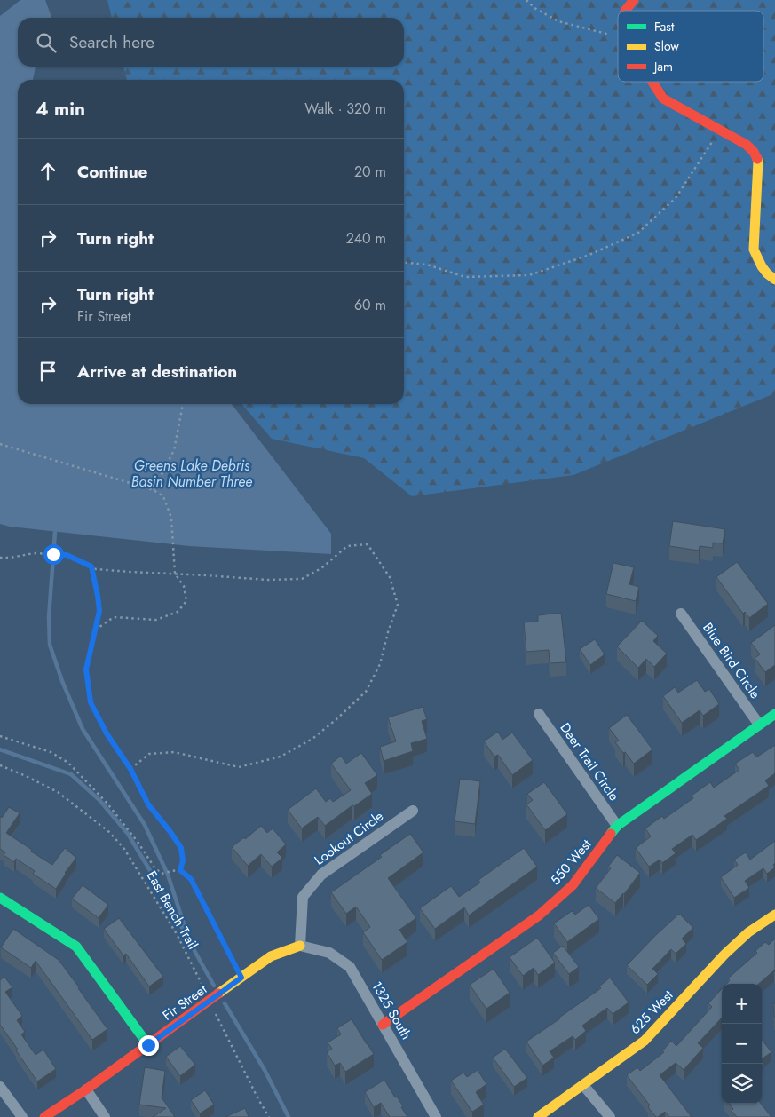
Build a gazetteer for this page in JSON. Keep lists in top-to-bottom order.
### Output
{
  "streets": {
    "street": [
      "Blue Bird Circle",
      "Deer Trail Circle",
      "Lookout Circle",
      "550 West",
      "Fir Street",
      "1325 South",
      "625 West"
    ],
    "path": ["East Bench Trail"]
  },
  "crossings": [
    ["Blue Bird Circle", "550 West"],
    ["Deer Trail Circle", "550 West"],
    ["Lookout Circle", "Fir Street"],
    ["Lookout Circle", "1325 South"],
    ["550 West", "1325 South"],
    ["East Bench Trail", "Fir Street"],
    ["Fir Street", "1325 South"]
  ],
  "water": ["Greens Lake Debris Basin Number Three"],
  "legend": ["Fast", "Slow", "Jam"],
  "page": {
    "search": "Search here",
    "heading": ["4 min", "Walk · 320 m"],
    "list": [
      ["Continue", "20 m"],
      ["Turn right", "240 m"],
      ["Turn right", "Fir Street", "60 m"],
      "Arrive at destination"
    ],
    "map_buttons": ["+", "−"]
  }
}
